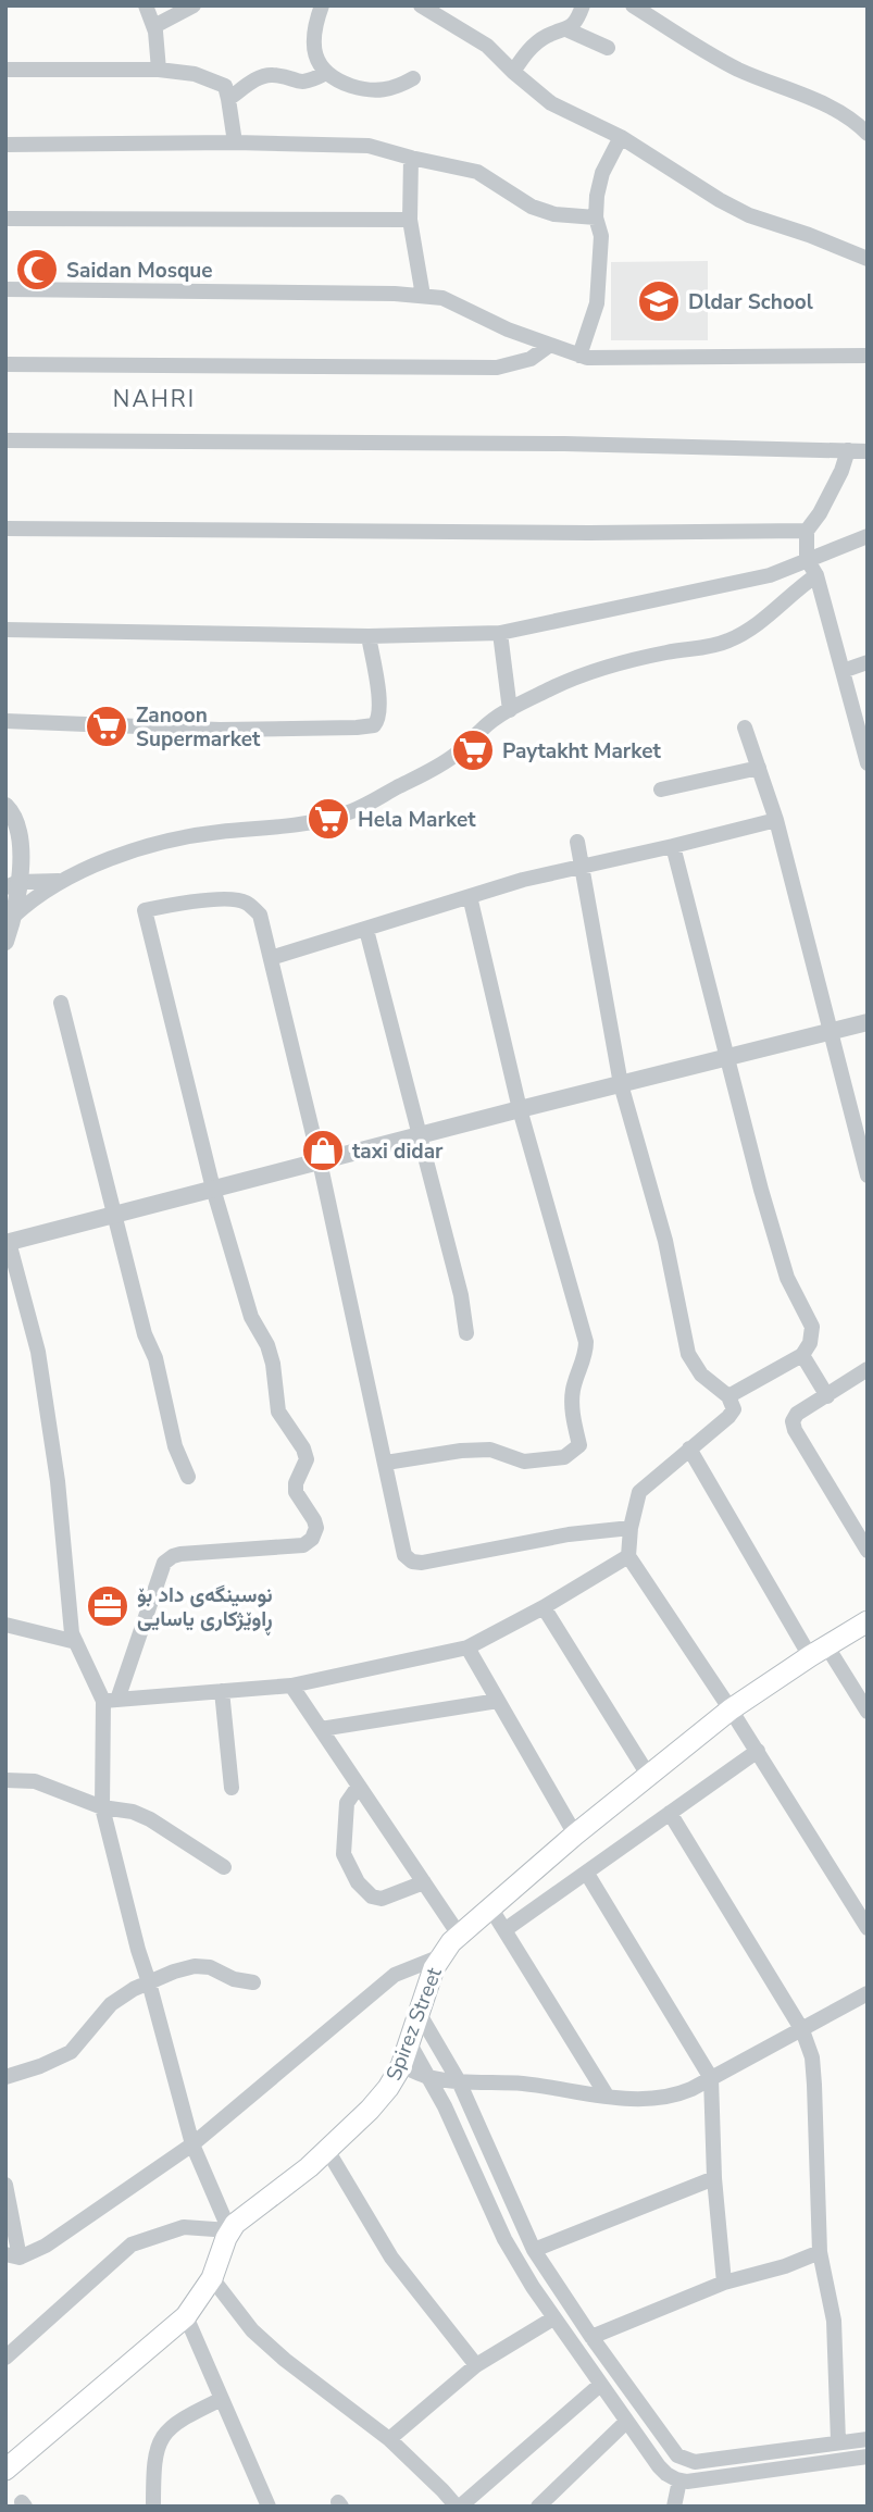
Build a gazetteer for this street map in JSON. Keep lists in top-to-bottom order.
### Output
{
  "streets": {
    "main road": ["Spirez Street"]
  },
  "districts": ["NAHRI"],
  "places": {
    "mosque": ["Saidan Mosque"],
    "school or university": ["Dldar School"],
    "supermarket": ["Zanoon Supermarket", "Paytakht Market", "Hela Market"],
    "shop": ["taxi didar"],
    "office": ["نوسینگەی داد بۆ ڕاوێژكاری یاسایی"]
  }
}
